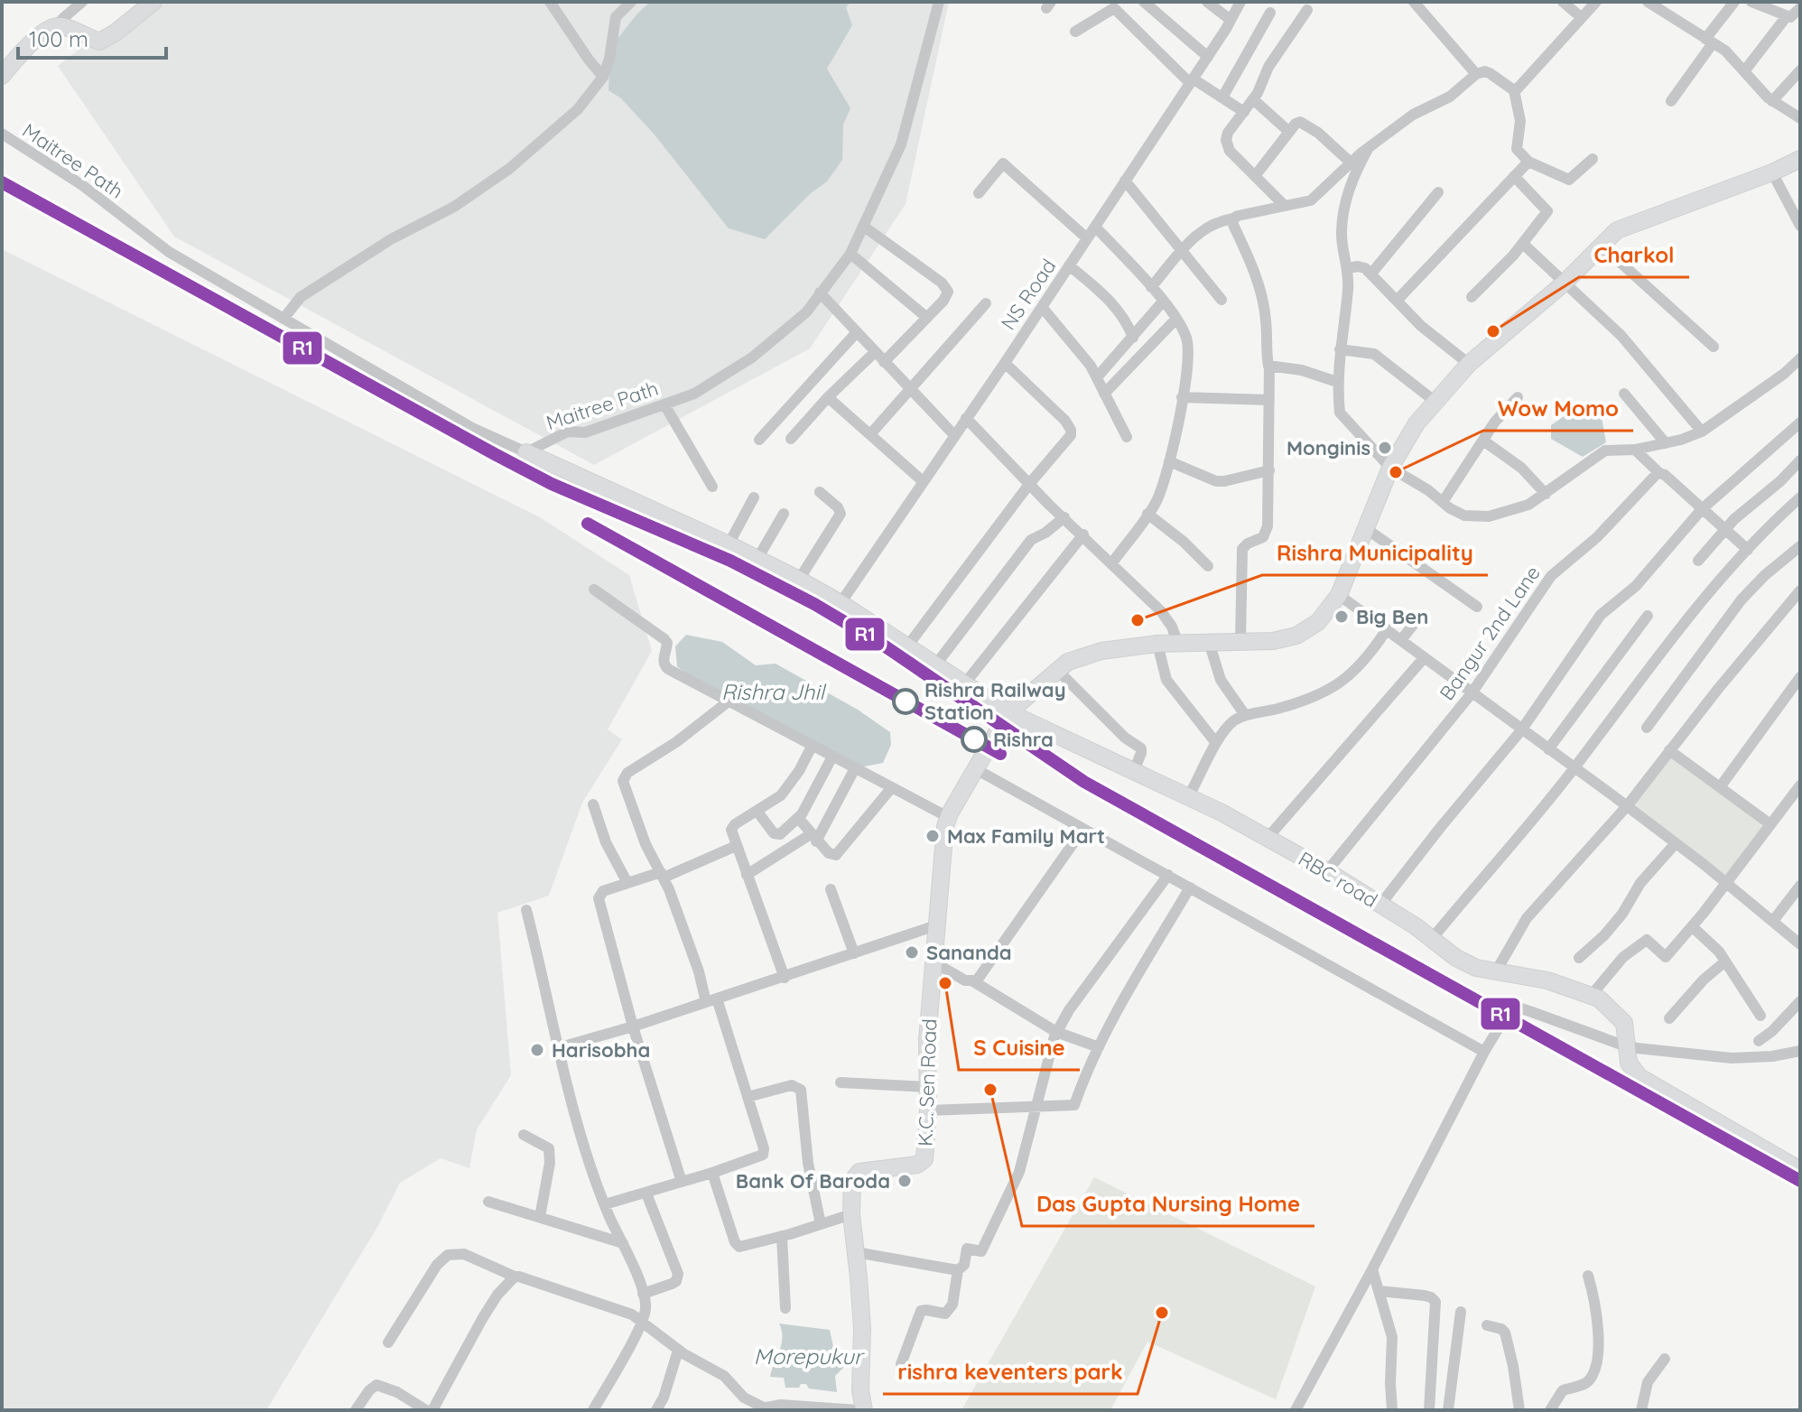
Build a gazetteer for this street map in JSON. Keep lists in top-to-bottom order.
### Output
{
  "streets": {
    "street": [
      "Maitree Path",
      "NS Road",
      "Bangur 2nd Lane",
      "RBC road",
      "K.C. Sen Road"
    ]
  },
  "crossings": [
    ["Maitree Path", "RBC road"],
    ["NS Road", "RBC road"],
    ["Bangur 2nd Lane", "RBC road"],
    ["RBC road", "K.C. Sen Road"]
  ],
  "water": ["Rishra Jhil", "Morepukur"],
  "places": [
    "Charkol",
    "Monginis",
    "Wow Momo",
    "Big Ben",
    "Rishra Municipality",
    "Rishra Railway Station",
    "Rishra",
    "Max Family Mart",
    "Sananda",
    "S Cuisine",
    "Harisobha",
    "Das Gupta Nursing Home",
    "Bank Of Baroda",
    "rishra keventers park"
  ],
  "lines": ["transit line R1"],
  "scale_bar": "100 m"
}
